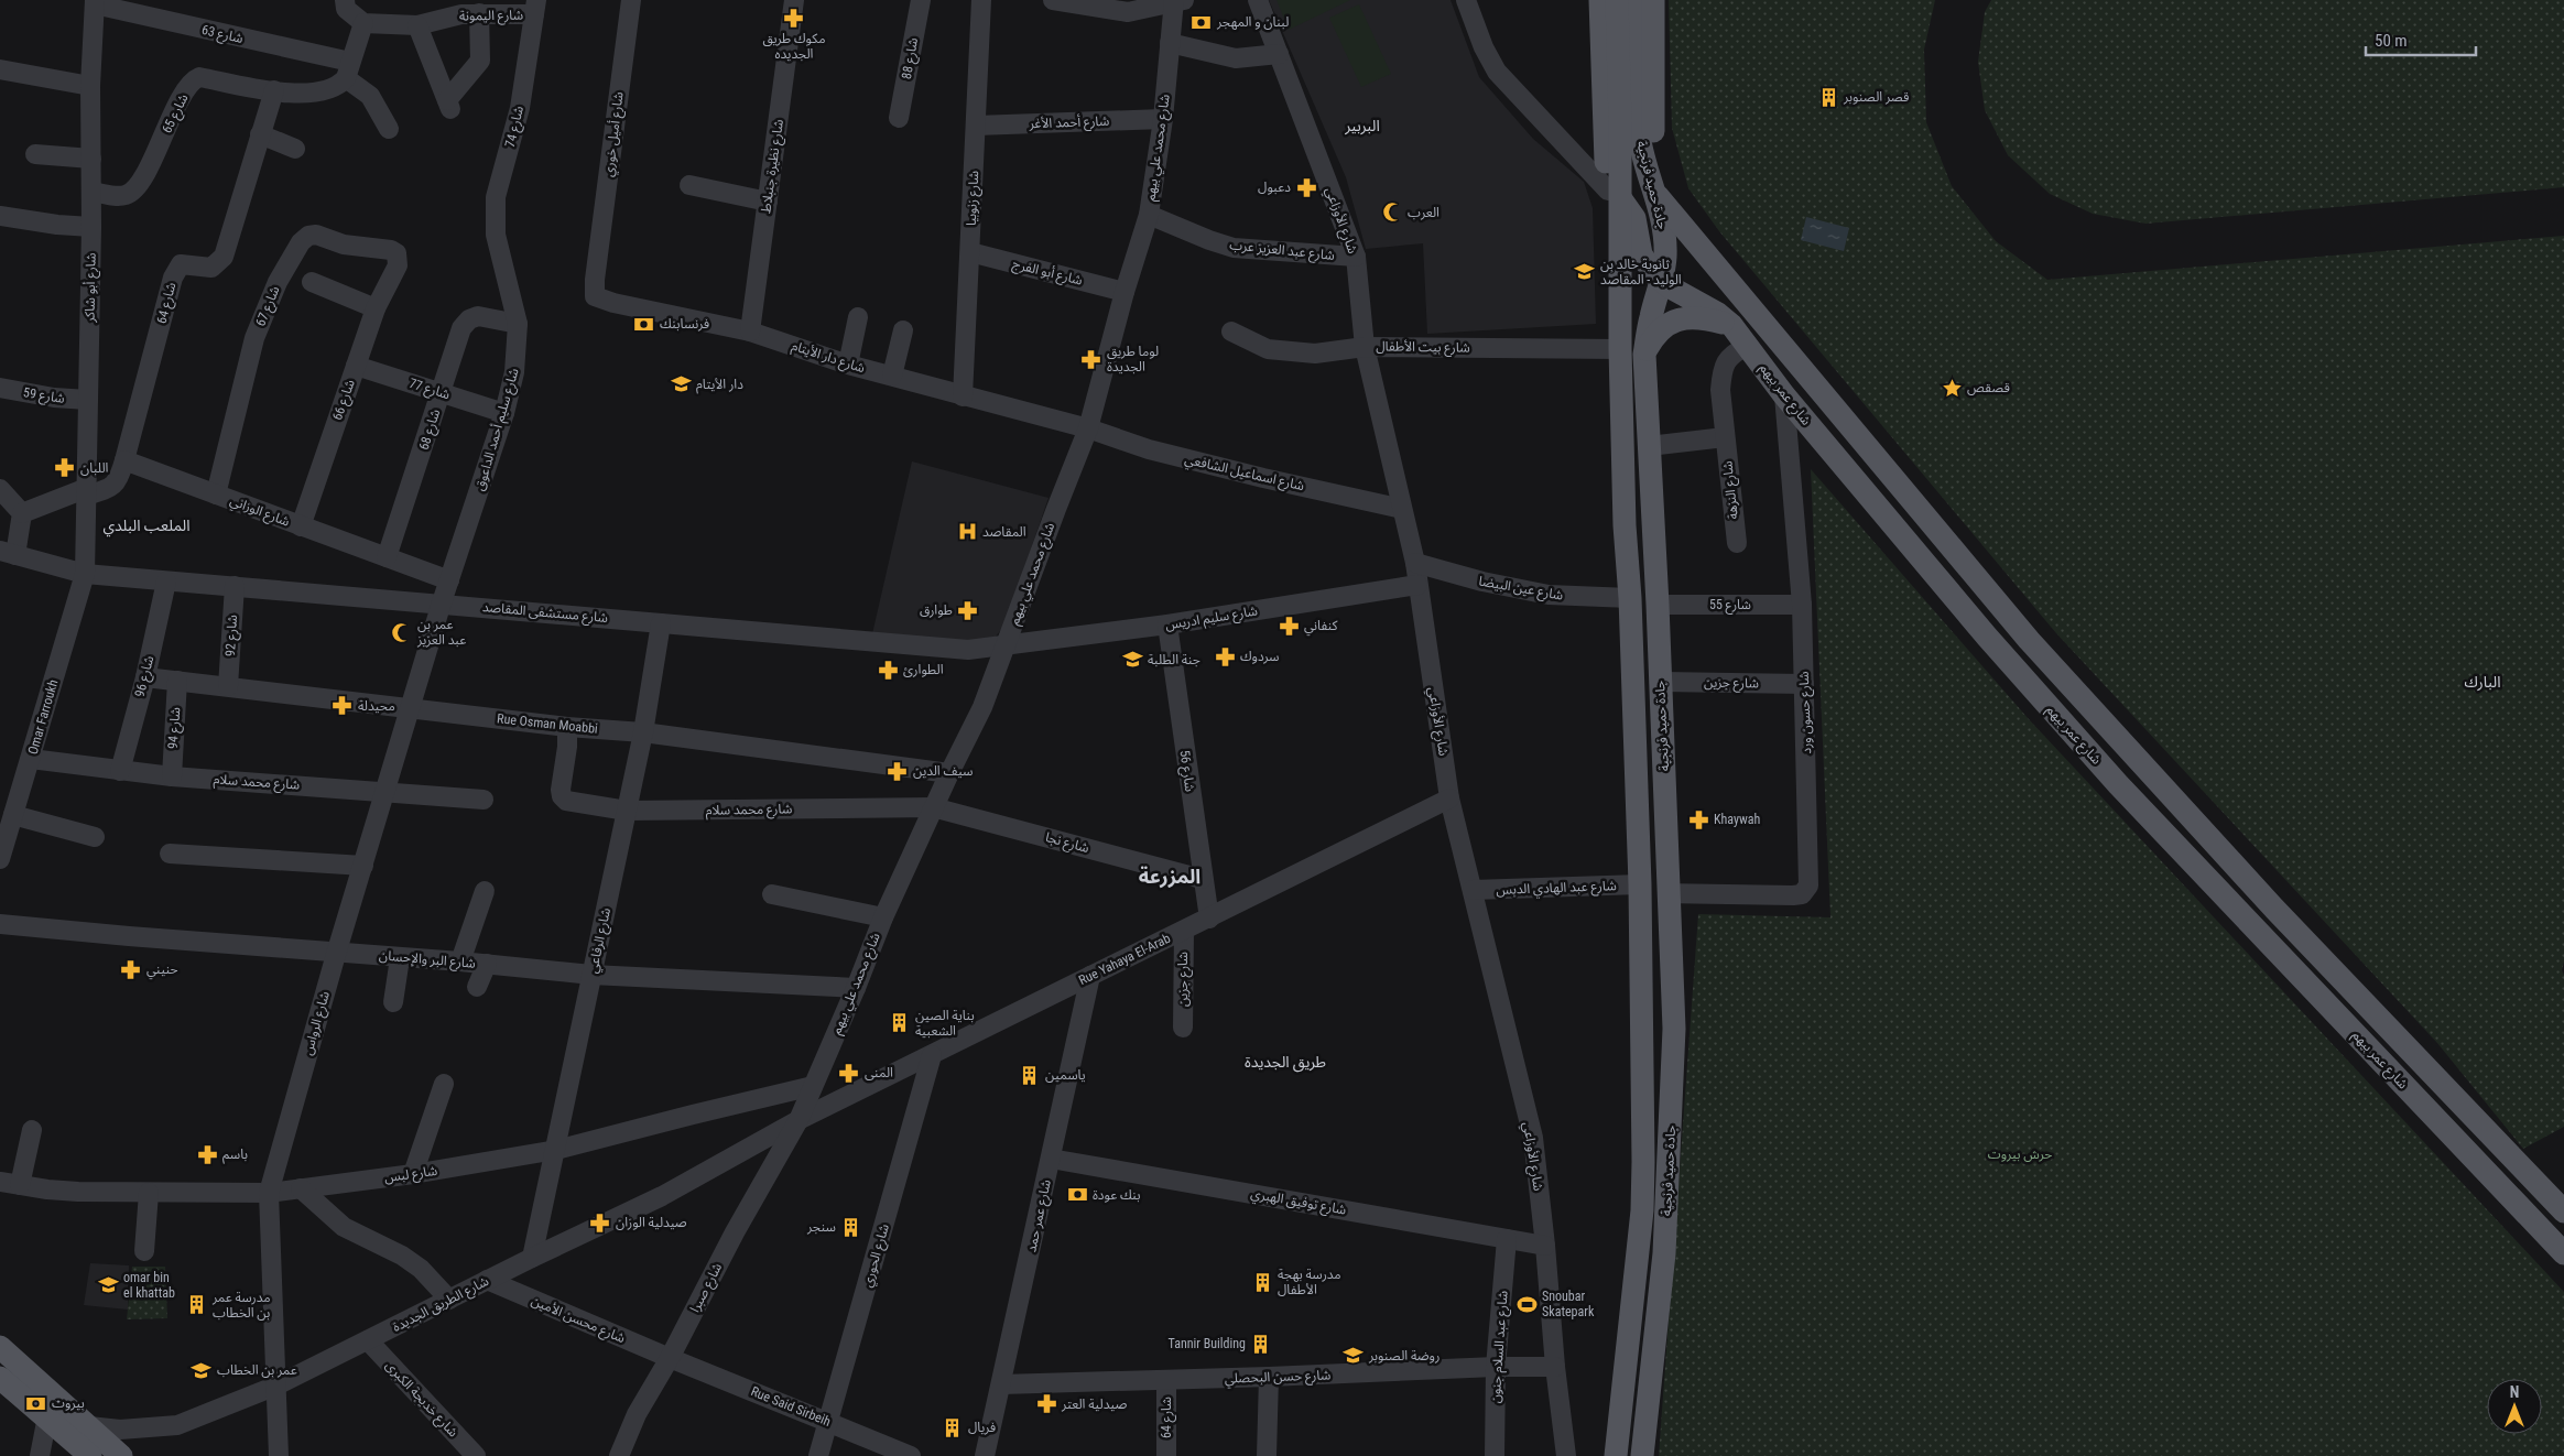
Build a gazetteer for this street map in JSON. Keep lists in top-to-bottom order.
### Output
{
  "streets": {
    "main road": ["جادة حميد فرنجية", "شارع عمر بيهم"],
    "street": [
      "شارع اليمونة",
      "شارع 63",
      "شارع 88",
      "شارع 65",
      "شارع أحمد الأغر",
      "شارع 74",
      "شارع أميل خوري",
      "شارع محمد علي بيهم",
      "شارع نظيرة جنبلاط",
      "شارع زنوبيا",
      "شارع الأوزاعي",
      "شارع عبد العزيز عرب",
      "شارع أبو الفرج",
      "شارع أبو شاكر",
      "شارع 64",
      "شارع 67",
      "شارع بيت الأطفال",
      "شارع دار الأيتام",
      "شارع 77",
      "شارع 59",
      "شارع 66",
      "شارع 68",
      "شارع سليم أحمد الداعوق",
      "شارع اسماعيل الشافعي",
      "شارع النزهة",
      "شارع الوزاني",
      "شارع عين البيضا",
      "شارع 55",
      "شارع مستشفى المقاصد",
      "شارع سليم ادريس",
      "شارع 92",
      "شارع 96",
      "شارع جزين",
      "شارع حسون ورد",
      "Omar Farroukh",
      "Rue Osman Moabbi",
      "شارع 94",
      "شارع 56",
      "شارع محمد سلام",
      "شارع نجا",
      "شارع عبد الهادي الدبس",
      "شارع الرفاعي",
      "شارع البر والإحسان",
      "Rue Yahaya El-Arab",
      "شارع الرواس",
      "شارع لبس",
      "شارع توفيق الهبري",
      "شارع عمر حمد",
      "شارع الحوري",
      "شارع صبرا",
      "شارع الطريق الجديدة",
      "شارع محسن الأمين",
      "شارع عبد السلام جنون",
      "شارع حسن البحصلي",
      "شارع خديجة الكبرى",
      "Rue Said Sirbeih"
    ]
  },
  "crossings": [
    ["شارع اليمونة", "شارع 74"],
    ["شارع 63", "شارع 65"],
    ["شارع 63", "شارع أبو شاكر"],
    ["شارع 65", "شارع أبو شاكر"],
    ["شارع 65", "شارع 64"],
    ["شارع أحمد الأغر", "شارع محمد علي بيهم"],
    ["شارع أحمد الأغر", "شارع زنوبيا"],
    ["شارع 74", "شارع سليم أحمد الداعوق"],
    ["شارع أميل خوري", "شارع دار الأيتام"],
    ["شارع محمد علي بيهم", "شارع عبد العزيز عرب"],
    ["شارع محمد علي بيهم", "شارع أبو الفرج"],
    ["شارع محمد علي بيهم", "شارع دار الأيتام"],
    ["شارع محمد علي بيهم", "شارع اسماعيل الشافعي"],
    ["شارع محمد علي بيهم", "شارع مستشفى المقاصد"],
    ["شارع محمد علي بيهم", "شارع سليم ادريس"],
    ["شارع محمد علي بيهم", "Rue Osman Moabbi"],
    ["شارع محمد علي بيهم", "شارع محمد سلام"],
    ["شارع محمد علي بيهم", "شارع نجا"],
    ["شارع محمد علي بيهم", "شارع البر والإحسان"],
    ["شارع محمد علي بيهم", "Rue Yahaya El-Arab"],
    ["شارع محمد علي بيهم", "شارع لبس"],
    ["شارع محمد علي بيهم", "شارع صبرا"],
    ["شارع محمد علي بيهم", "شارع الطريق الجديدة"],
    ["شارع نظيرة جنبلاط", "شارع دار الأيتام"],
    ["جادة حميد فرنجية", "شارع بيت الأطفال"],
    ["جادة حميد فرنجية", "شارع عمر بيهم"],
    ["جادة حميد فرنجية", "شارع عين البيضا"],
    ["جادة حميد فرنجية", "شارع 55"],
    ["جادة حميد فرنجية", "شارع جزين"],
    ["جادة حميد فرنجية", "شارع حسون ورد"],
    ["جادة حميد فرنجية", "شارع عبد الهادي الدبس"],
    ["شارع زنوبيا", "شارع أبو الفرج"],
    ["شارع زنوبيا", "شارع دار الأيتام"],
    ["شارع الأوزاعي", "شارع عبد العزيز عرب"],
    ["شارع الأوزاعي", "شارع بيت الأطفال"],
    ["شارع الأوزاعي", "شارع اسماعيل الشافعي"],
    ["شارع الأوزاعي", "شارع عين البيضا"],
    ["شارع الأوزاعي", "شارع سليم ادريس"],
    ["شارع الأوزاعي", "شارع عبد الهادي الدبس"],
    ["شارع الأوزاعي", "Rue Yahaya El-Arab"],
    ["شارع الأوزاعي", "شارع توفيق الهبري"],
    ["شارع الأوزاعي", "شارع حسن البحصلي"],
    ["شارع أبو شاكر", "شارع 59"],
    ["شارع أبو شاكر", "شارع مستشفى المقاصد"],
    ["شارع أبو شاكر", "Omar Farroukh"],
    ["شارع 64", "شارع الوزاني"],
    ["شارع 64", "شارع حسن البحصلي"],
    ["شارع 67", "شارع 66"],
    ["شارع 67", "شارع الوزاني"],
    ["شارع دار الأيتام", "شارع اسماعيل الشافعي"],
    ["شارع 77", "شارع 66"],
    ["شارع 77", "شارع 68"],
    ["شارع 77", "شارع سليم أحمد الداعوق"],
    ["شارع عمر بيهم", "شارع النزهة"],
    ["شارع عمر بيهم", "شارع حسون ورد"],
    ["شارع 66", "شارع الوزاني"],
    ["شارع 68", "شارع سليم أحمد الداعوق"],
    ["شارع 68", "شارع الوزاني"],
    ["شارع سليم أحمد الداعوق", "شارع الوزاني"],
    ["شارع سليم أحمد الداعوق", "شارع مستشفى المقاصد"],
    ["شارع سليم أحمد الداعوق", "شارع الرواس"],
    ["شارع 55", "شارع حسون ورد"],
    ["شارع مستشفى المقاصد", "شارع سليم ادريس"],
    ["شارع مستشفى المقاصد", "شارع 92"],
    ["شارع مستشفى المقاصد", "شارع 96"],
    ["شارع مستشفى المقاصد", "Omar Farroukh"],
    ["شارع مستشفى المقاصد", "شارع الرفاعي"],
    ["شارع مستشفى المقاصد", "شارع الرواس"],
    ["شارع سليم ادريس", "شارع 56"],
    ["شارع 92", "Rue Osman Moabbi"],
    ["شارع 96", "Rue Osman Moabbi"],
    ["شارع 96", "شارع محمد سلام"],
    ["شارع جزين", "شارع حسون ورد"],
    ["شارع جزين", "Rue Yahaya El-Arab"],
    ["Omar Farroukh", "شارع محمد سلام"],
    ["Rue Osman Moabbi", "شارع 94"],
    ["Rue Osman Moabbi", "شارع محمد سلام"],
    ["Rue Osman Moabbi", "شارع الرفاعي"],
    ["Rue Osman Moabbi", "شارع الرواس"],
    ["شارع 94", "شارع محمد سلام"],
    ["شارع 56", "شارع نجا"],
    ["شارع 56", "Rue Yahaya El-Arab"],
    ["شارع محمد سلام", "شارع نجا"],
    ["شارع محمد سلام", "شارع الرفاعي"],
    ["شارع محمد سلام", "شارع الرواس"],
    ["شارع الرفاعي", "شارع البر والإحسان"],
    ["شارع الرفاعي", "شارع لبس"],
    ["شارع الرفاعي", "شارع الطريق الجديدة"],
    ["شارع البر والإحسان", "شارع الرواس"],
    ["Rue Yahaya El-Arab", "شارع عمر حمد"],
    ["Rue Yahaya El-Arab", "شارع الحوري"],
    ["Rue Yahaya El-Arab", "شارع صبرا"],
    ["Rue Yahaya El-Arab", "شارع الطريق الجديدة"],
    ["شارع الرواس", "شارع لبس"],
    ["شارع الرواس", "شارع الطريق الجديدة"],
    ["شارع توفيق الهبري", "شارع عمر حمد"],
    ["شارع توفيق الهبري", "شارع عبد السلام جنون"],
    ["شارع عمر حمد", "شارع حسن البحصلي"],
    ["شارع الحوري", "Rue Said Sirbeih"],
    ["شارع صبرا", "شارع الطريق الجديدة"],
    ["شارع صبرا", "شارع محسن الأمين"],
    ["شارع صبرا", "Rue Said Sirbeih"],
    ["شارع الطريق الجديدة", "شارع محسن الأمين"],
    ["شارع الطريق الجديدة", "شارع خديجة الكبرى"],
    ["شارع محسن الأمين", "Rue Said Sirbeih"],
    ["شارع عبد السلام جنون", "شارع حسن البحصلي"]
  ],
  "districts": [
    "البربير",
    "الملعب البلدي",
    "البارك",
    "المزرعة",
    "طريق الجديدة"
  ],
  "parks": ["حرش بيروت"],
  "places": {
    "pharmacy": [
      "مكوك طريق الجديده",
      "دعبول",
      "لوما طريق الجديدة",
      "اللبان",
      "طوارق",
      "كنفاني",
      "سردوك",
      "الطوارئ",
      "محيدلة",
      "سيف الدين",
      "Khaywah",
      "حنيني",
      "المنى",
      "باسم",
      "صيدلية الوزان",
      "صيدلية العتر"
    ],
    "bank": [
      "لبنان و المهجر",
      "فرنسابنك",
      "بنك عودة",
      "بيروت"
    ],
    "building": [
      "قصر الصنوبر",
      "بناية الصين الشعبية",
      "ياسمين",
      "سنجر",
      "مدرسة بهجة الأطفال",
      "مدرسة عمر بن الخطاب",
      "Tannir Building",
      "فريال"
    ],
    "mosque": ["العرب", "عمر بن عبد العزيز"],
    "school or university": [
      "ثانوية خالد بن الوليد - المقاصد",
      "دار الأيتام",
      "جنة الطلبة",
      "omar bin el khattab",
      "روضة الصنوبر",
      "عمر بن الخطاب"
    ],
    "place": ["قصقص"],
    "hospital": ["المقاصد"],
    "sports": ["Snoubar Skatepark"]
  },
  "scale_bar": "50 m",
  "north": "top"
}
